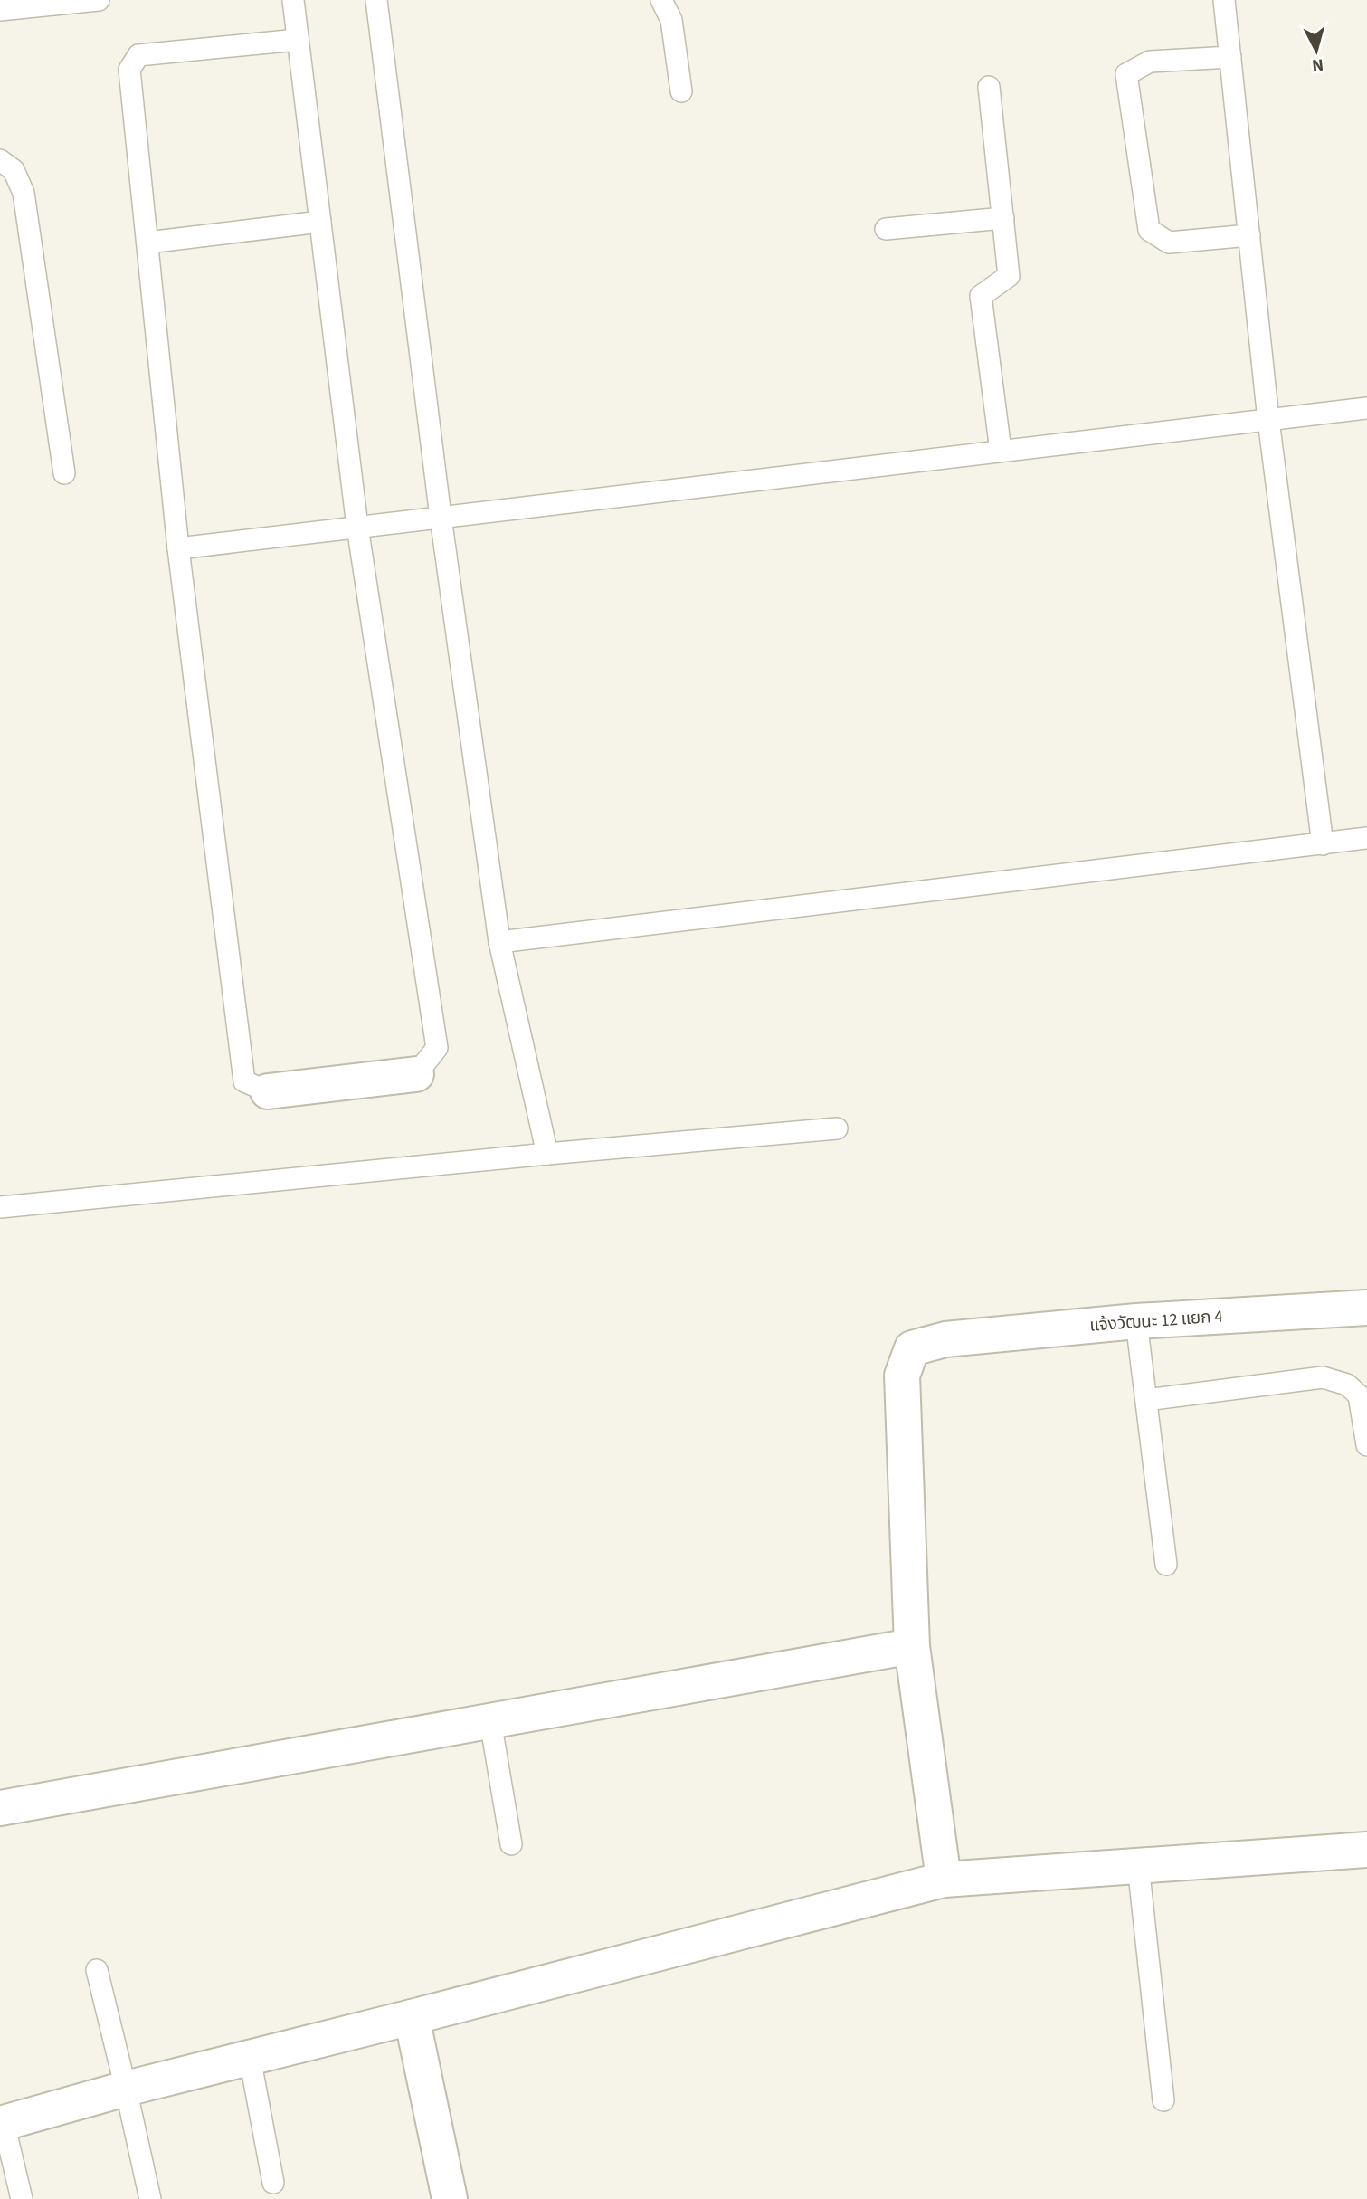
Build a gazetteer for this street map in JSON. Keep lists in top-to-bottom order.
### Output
{
  "streets": {
    "street": ["แจ้งวัฒนะ 12 แยก 4"]
  },
  "north": "bottom"
}
